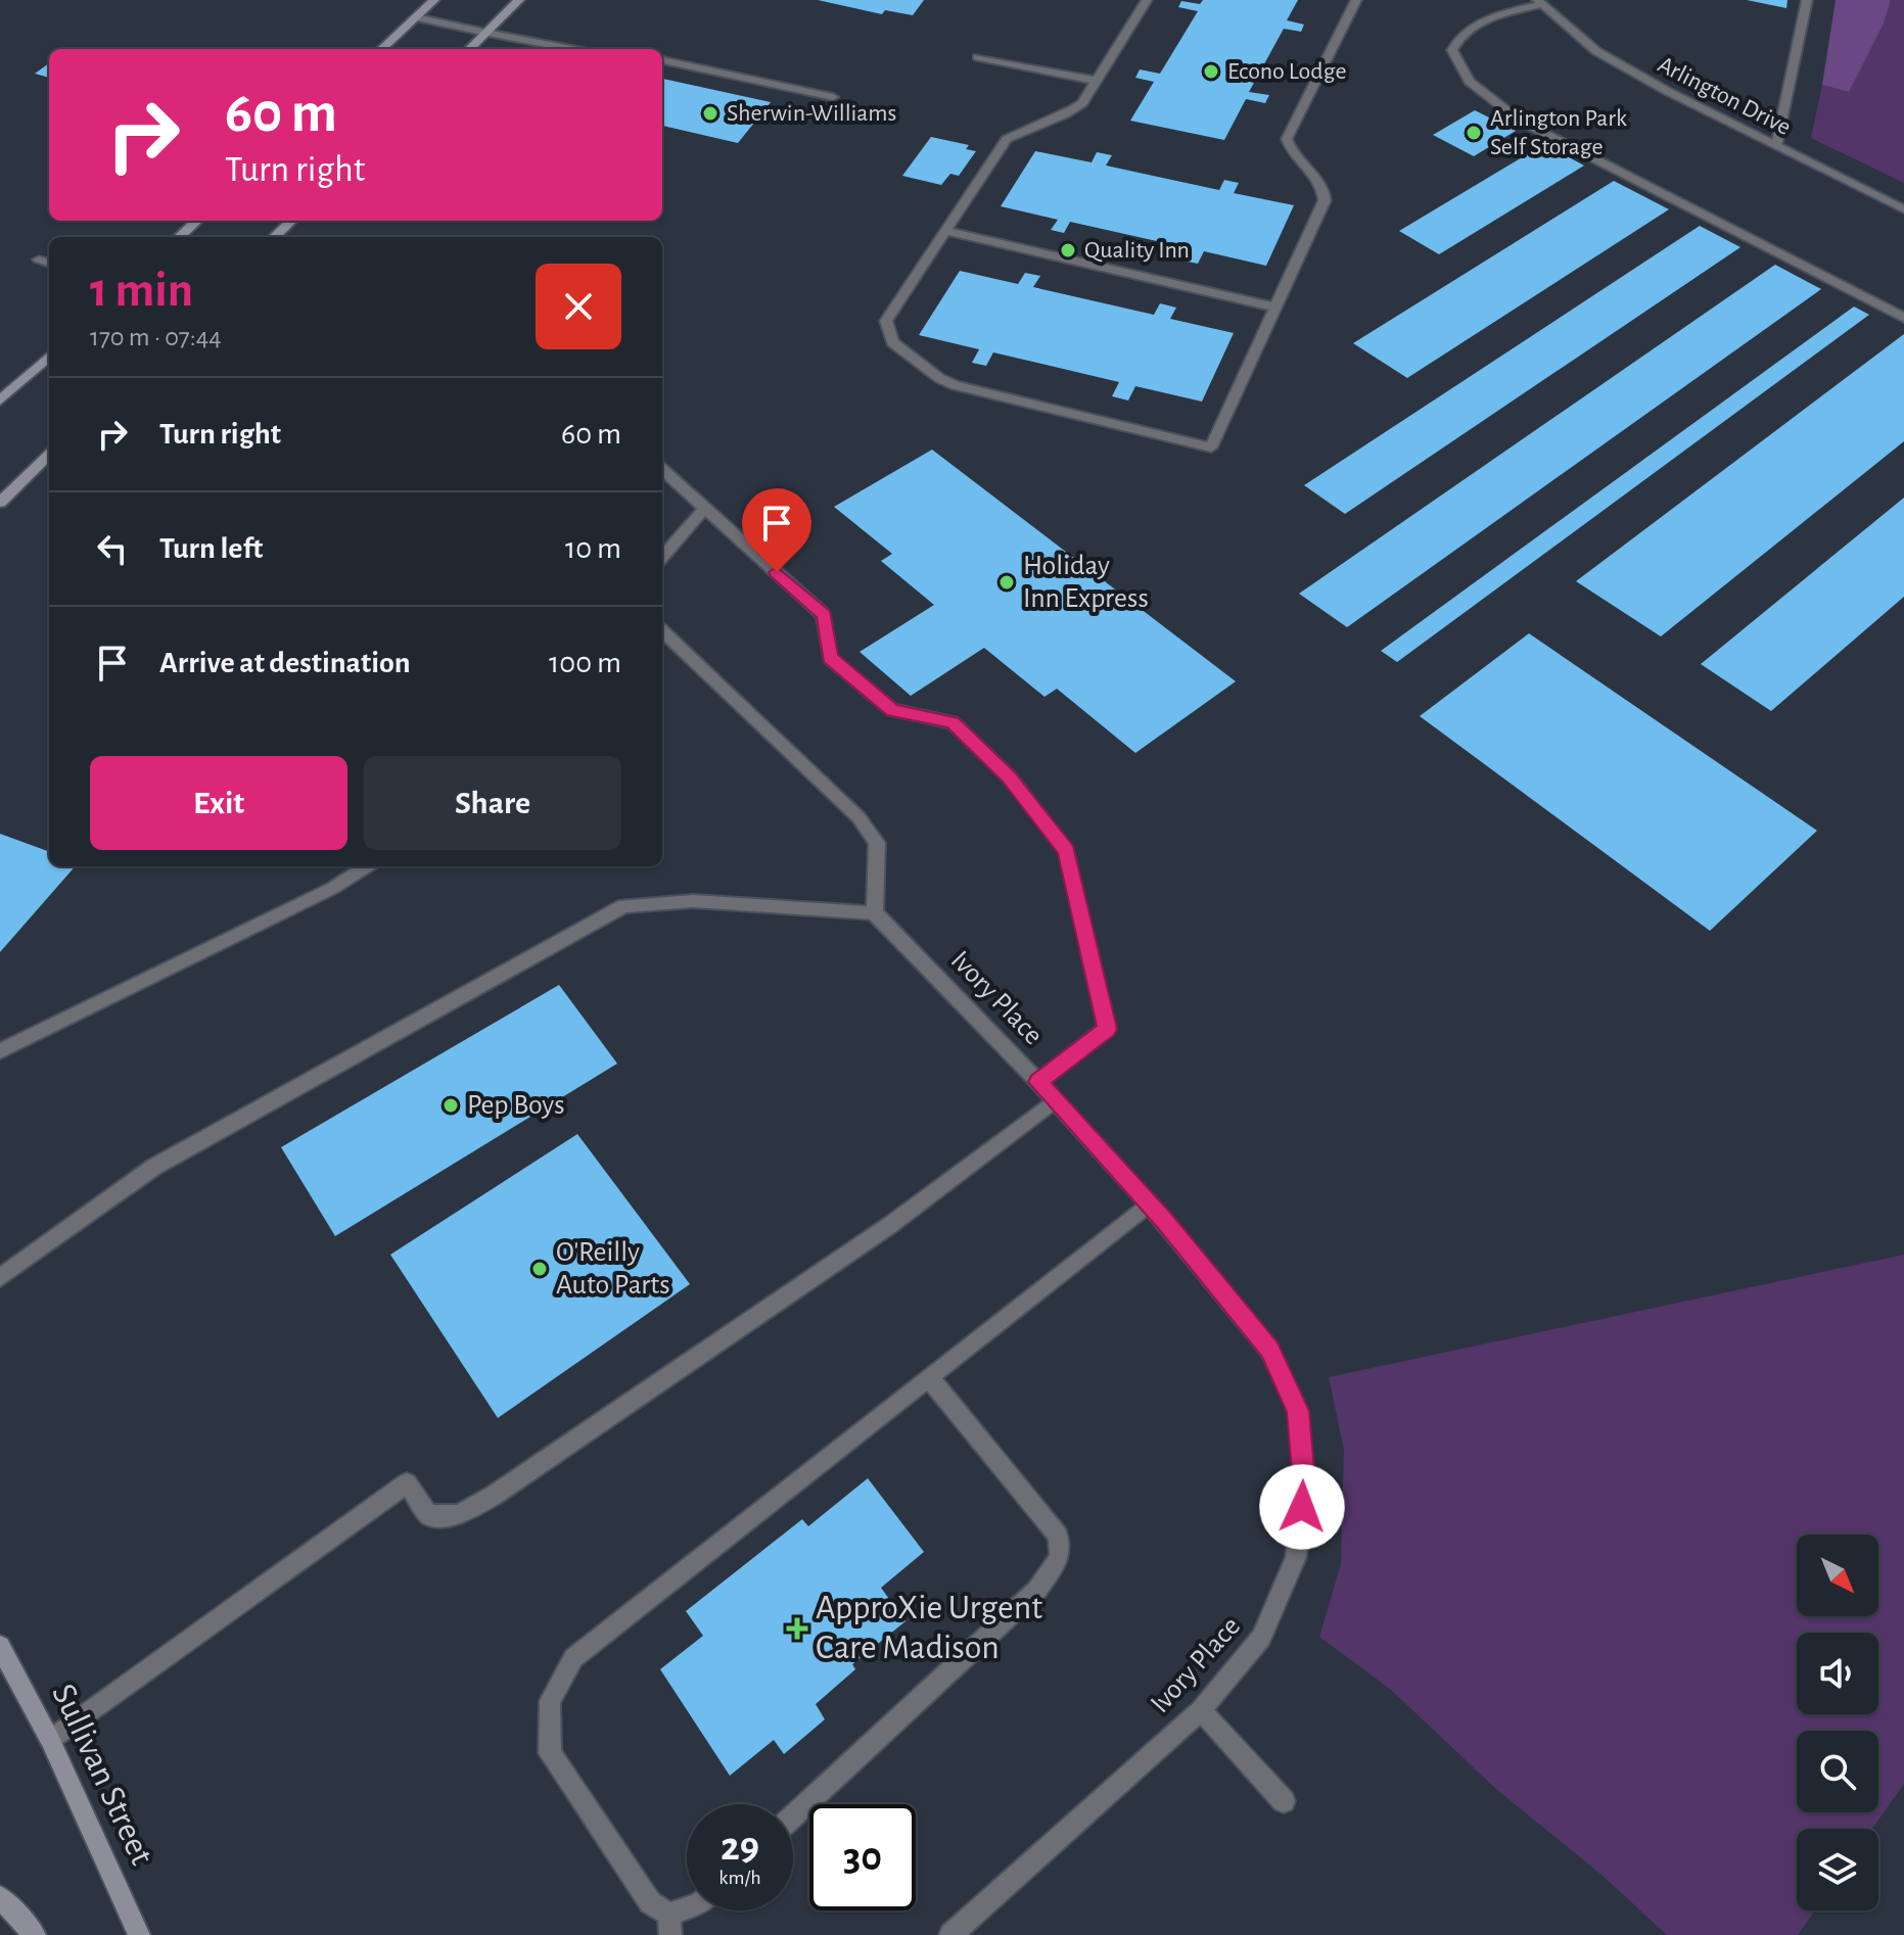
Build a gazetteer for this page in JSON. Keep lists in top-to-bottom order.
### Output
{
  "streets": {
    "main road": ["Sullivan Street"],
    "street": ["Arlington Drive", "Ivory Place"]
  },
  "places": {
    "other": [
      "Econo Lodge",
      "Sherwin-Williams",
      "Arlington Park Self Storage",
      "Quality Inn",
      "Holiday Inn Express",
      "Pep Boys",
      "O'Reilly Auto Parts"
    ],
    "health": ["ApproXie Urgent Care Madison"]
  },
  "north": "bottom right",
  "page": {
    "turn": ["60 m", "Turn right"],
    "heading": ["1 min", "170 m · 07:44"],
    "list": [
      {
        "name": "Turn right",
        "value": "60 m"
      },
      {
        "name": "Turn left",
        "value": "10 m"
      },
      {
        "name": "Arrive at destination",
        "value": "100 m"
      }
    ],
    "buttons": ["Exit", "Share"],
    "speed": "29 km/h",
    "limit": "30"
  }
}
